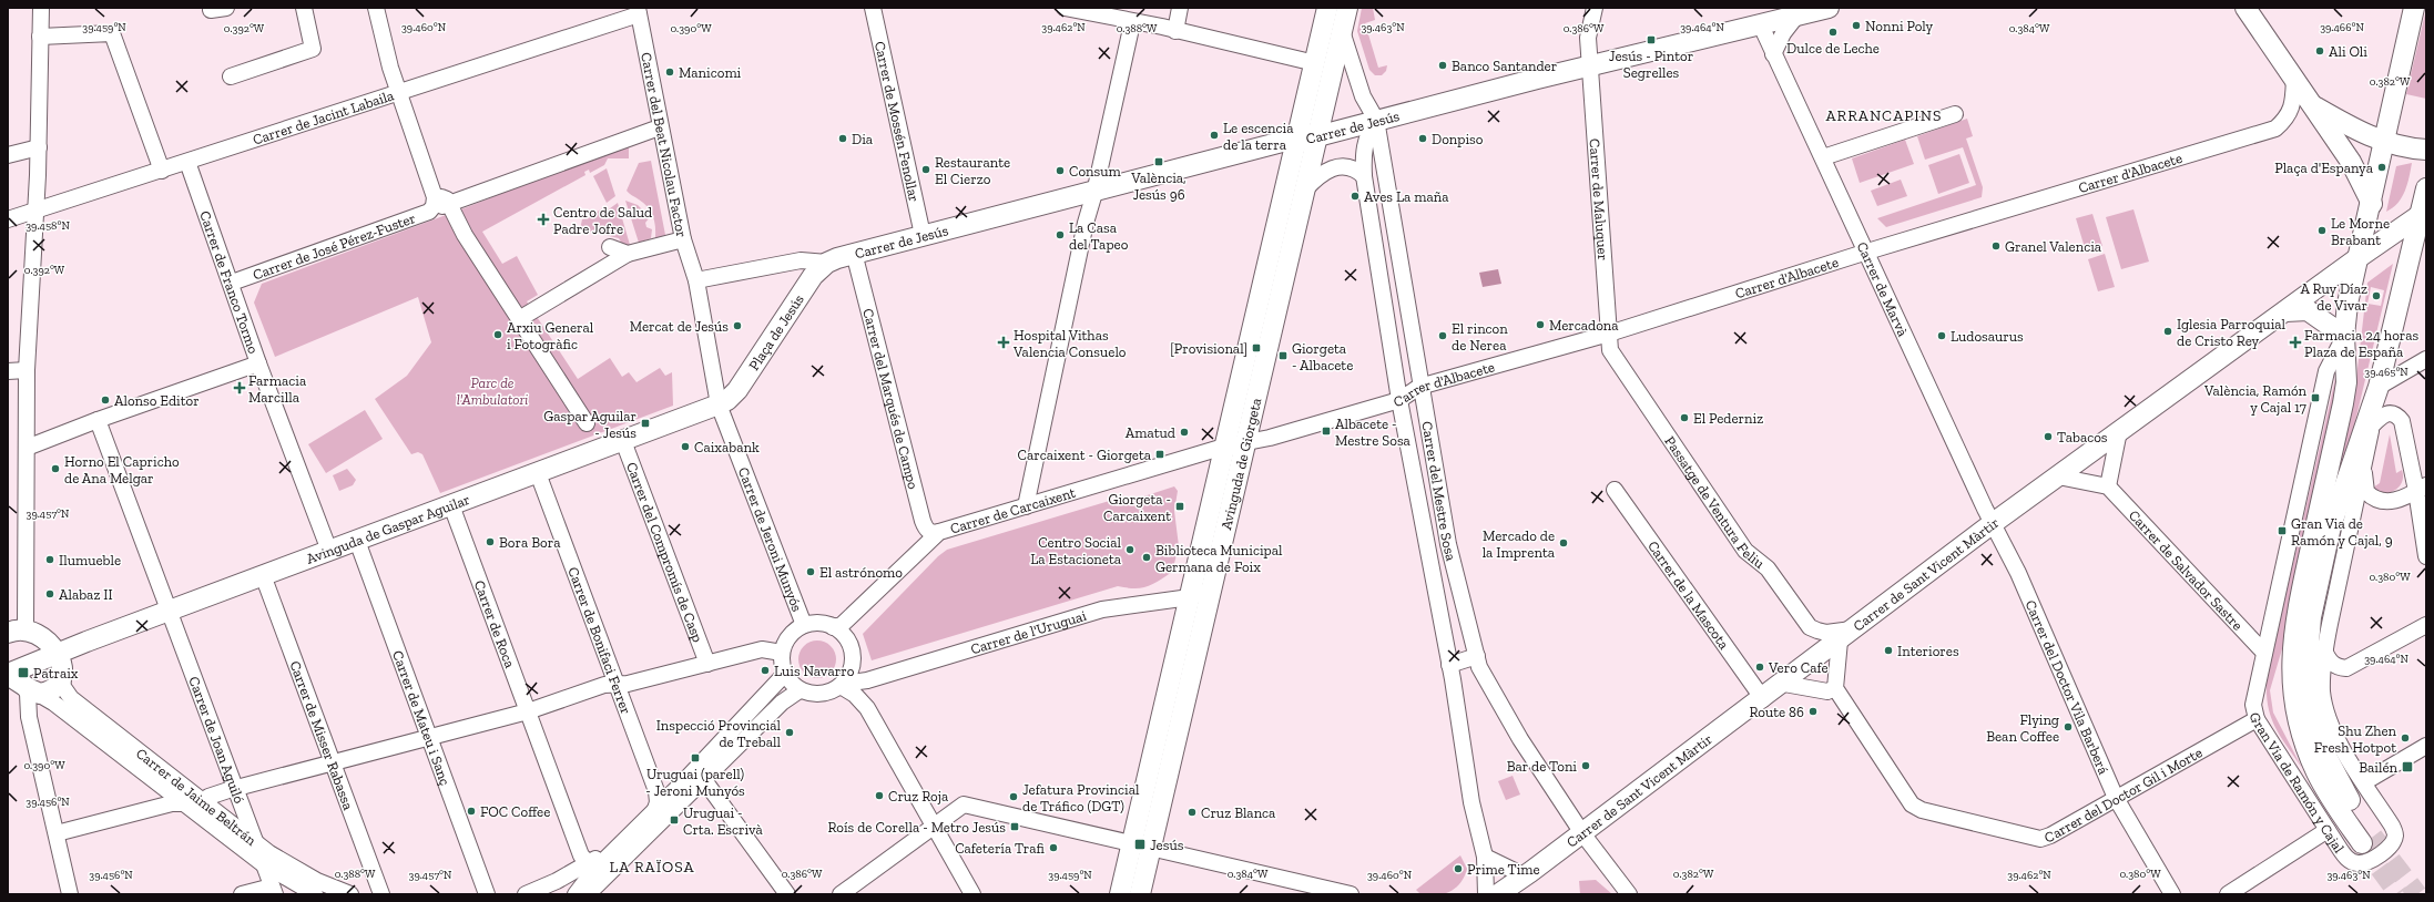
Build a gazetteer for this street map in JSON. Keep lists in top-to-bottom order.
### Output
{
  "streets": {
    "main road": [
      "Carrer de Jesús",
      "Plaça de Jesús",
      "Avinguda de Giorgeta",
      "Avinguda de Gaspar Aguilar",
      "Carrer de Sant Vicent Màrtir",
      "Gran Via de Ramón y Cajal"
    ],
    "street": [
      "Carrer de Jacint Labaila",
      "Carrer de Mossén Fenollar",
      "Carrer del Beat Nicolau Factor",
      "Carrer d'Albacete",
      "Carrer de Maluquer",
      "Carrer de José Pérez-Fuster",
      "Carrer de Franco Tormo",
      "Carrer de Marvà",
      "Carrer del Marqués de Campo",
      "Carrer del Mestre Sosa",
      "Passatge de Ventura Feliu",
      "Carrer de Carcaixent",
      "Carrer de Jeroni Munyós",
      "Carrer del Compromís de Casp",
      "Carrer de Salvador Sastre",
      "Carrer de la Mascota",
      "Carrer de Roca",
      "Carrer de l'Uruguai",
      "Carrer de Bonifaci Ferrer",
      "Carrer del Doctor Vila Barberá",
      "Carrer de Mateu i Sanç",
      "Carrer de Misser Rabassa",
      "Carrer de Joan Aguiló",
      "Carrer del Doctor Gil i Morte",
      "Carrer de Jaime Beltrán"
    ]
  },
  "crossings": [
    ["Carrer de Jacint Labaila", "Carrer del Beat Nicolau Factor"],
    ["Carrer de Jacint Labaila", "Carrer de Franco Tormo"],
    ["Carrer de Mossén Fenollar", "Carrer de Jesús"],
    ["Carrer de Jesús", "Carrer de Maluquer"],
    ["Carrer de Jesús", "Carrer de Marvà"],
    ["Carrer de Jesús", "Plaça de Jesús"],
    ["Carrer de Jesús", "Carrer del Marqués de Campo"],
    ["Carrer de Jesús", "Avinguda de Giorgeta"],
    ["Carrer de Jesús", "Carrer del Mestre Sosa"],
    ["Carrer d'Albacete", "Carrer de Maluquer"],
    ["Carrer d'Albacete", "Carrer de Marvà"],
    ["Carrer d'Albacete", "Avinguda de Giorgeta"],
    ["Carrer d'Albacete", "Carrer del Mestre Sosa"],
    ["Carrer d'Albacete", "Passatge de Ventura Feliu"],
    ["Carrer d'Albacete", "Carrer de Carcaixent"],
    ["Carrer de Maluquer", "Passatge de Ventura Feliu"],
    ["Carrer de José Pérez-Fuster", "Carrer de Franco Tormo"],
    ["Carrer de Franco Tormo", "Avinguda de Gaspar Aguilar"],
    ["Carrer de Marvà", "Carrer de Sant Vicent Màrtir"],
    ["Carrer de Marvà", "Carrer del Doctor Vila Barberá"],
    ["Plaça de Jesús", "Avinguda de Gaspar Aguilar"],
    ["Plaça de Jesús", "Carrer de Jeroni Munyós"],
    ["Carrer del Marqués de Campo", "Carrer de Carcaixent"],
    ["Avinguda de Giorgeta", "Carrer del Mestre Sosa"],
    ["Avinguda de Giorgeta", "Carrer de Carcaixent"],
    ["Avinguda de Giorgeta", "Carrer de l'Uruguai"],
    ["Carrer del Mestre Sosa", "Carrer de Sant Vicent Màrtir"],
    ["Passatge de Ventura Feliu", "Carrer de Sant Vicent Màrtir"],
    ["Carrer de Carcaixent", "Carrer de Jeroni Munyós"],
    ["Carrer de Carcaixent", "Carrer de l'Uruguai"],
    ["Avinguda de Gaspar Aguilar", "Carrer de Jeroni Munyós"],
    ["Avinguda de Gaspar Aguilar", "Carrer del Compromís de Casp"],
    ["Avinguda de Gaspar Aguilar", "Carrer de Roca"],
    ["Avinguda de Gaspar Aguilar", "Carrer de Bonifaci Ferrer"],
    ["Avinguda de Gaspar Aguilar", "Carrer de Mateu i Sanç"],
    ["Avinguda de Gaspar Aguilar", "Carrer de Misser Rabassa"],
    ["Avinguda de Gaspar Aguilar", "Carrer de Joan Aguiló"],
    ["Avinguda de Gaspar Aguilar", "Carrer de Jaime Beltrán"],
    ["Carrer de Jeroni Munyós", "Carrer de l'Uruguai"],
    ["Carrer de Salvador Sastre", "Gran Via de Ramón y Cajal"],
    ["Carrer de Sant Vicent Màrtir", "Carrer de la Mascota"],
    ["Carrer de Sant Vicent Màrtir", "Carrer del Doctor Vila Barberá"],
    ["Carrer de Sant Vicent Màrtir", "Gran Via de Ramón y Cajal"],
    ["Carrer del Doctor Vila Barberá", "Carrer del Doctor Gil i Morte"],
    ["Carrer de Joan Aguiló", "Carrer de Jaime Beltrán"],
    ["Gran Via de Ramón y Cajal", "Carrer del Doctor Gil i Morte"]
  ],
  "districts": ["ARRANCAPINS", "LA RAÏOSA"],
  "parks": ["Parc de l'Ambulatori"],
  "places": {
    "other": [
      "Nonni Poly",
      "Dulce de Leche",
      "Ali Oli",
      "Banco Santander",
      "Manicomi",
      "Le escencia de la terra",
      "Dia",
      "Donpiso",
      "Plaça d'Espanya",
      "Restaurante El Cierzo",
      "Consum",
      "Aves La maña",
      "Le Morne Brabant",
      "La Casa del Tapeo",
      "Granel Valencia",
      "A Ruy Díaz de Vivar",
      "Mercadona",
      "Mercat de Jesús",
      "Iglesia Parroquial de Cristo Rey",
      "Arxiu General i Fotogràfic",
      "El rincon de Nerea",
      "Ludosaurus",
      "Alonso Editor",
      "El Pederniz",
      "Amatud",
      "Tabacos",
      "Caixabank",
      "Horno El Capricho de Ana Melgar",
      "Bora Bora",
      "Mercado de la Imprenta",
      "Centro Social La Estacioneta",
      "Biblioteca Municipal Germana de Foix",
      "Ilumueble",
      "El astrónomo",
      "Alabaz II",
      "Interiores",
      "Vero Cafe",
      "Luis Navarro",
      "Route 86",
      "Flying Bean Coffee",
      "Inspecció Provincial de Treball",
      "Shu Zhen Fresh Hotpot",
      "Bar de Toni",
      "Cruz Roja",
      "Jefatura Provincial de Tráfico (DGT)",
      "FOC Coffee",
      "Cruz Blanca",
      "Cafetería Trafi",
      "Prime Time"
    ],
    "transit": [
      "Jesús - Pintor Segrelles",
      "València, Jesús 96",
      "[Provisional]",
      "Giorgeta - Albacete",
      "València, Ramón y Cajal 17",
      "Gaspar Aguilar - Jesús",
      "Albacete - Mestre Sosa",
      "Carcaixent - Giorgeta",
      "Giorgeta - Carcaixent",
      "Gran Via de Ramón y Cajal, 9",
      "Patraix",
      "Uruguai (parell) - Jeroni Munyós",
      "Bailén",
      "Uruguai - Crta. Escrivà",
      "Roís de Corella - Metro Jesús",
      "Jesús"
    ],
    "health": [
      "Centro de Salud Padre Jofre",
      "Hospital Vithas Valencia Consuelo",
      "Farmacia 24 horas Plaza de España",
      "Farmacia Marcilla"
    ]
  },
  "coordinates": [
    "39.459°N",
    "39.462°N",
    "39.460°N",
    "39.463°N",
    "39.464°N",
    "39.466°N",
    "0.392°W",
    "0.390°W",
    "0.388°W",
    "0.386°W",
    "0.384°W",
    "0.382°W",
    "39.458°N",
    "39.465°N",
    "39.457°N",
    "0.380°W",
    "39.456°N"
  ]
}
